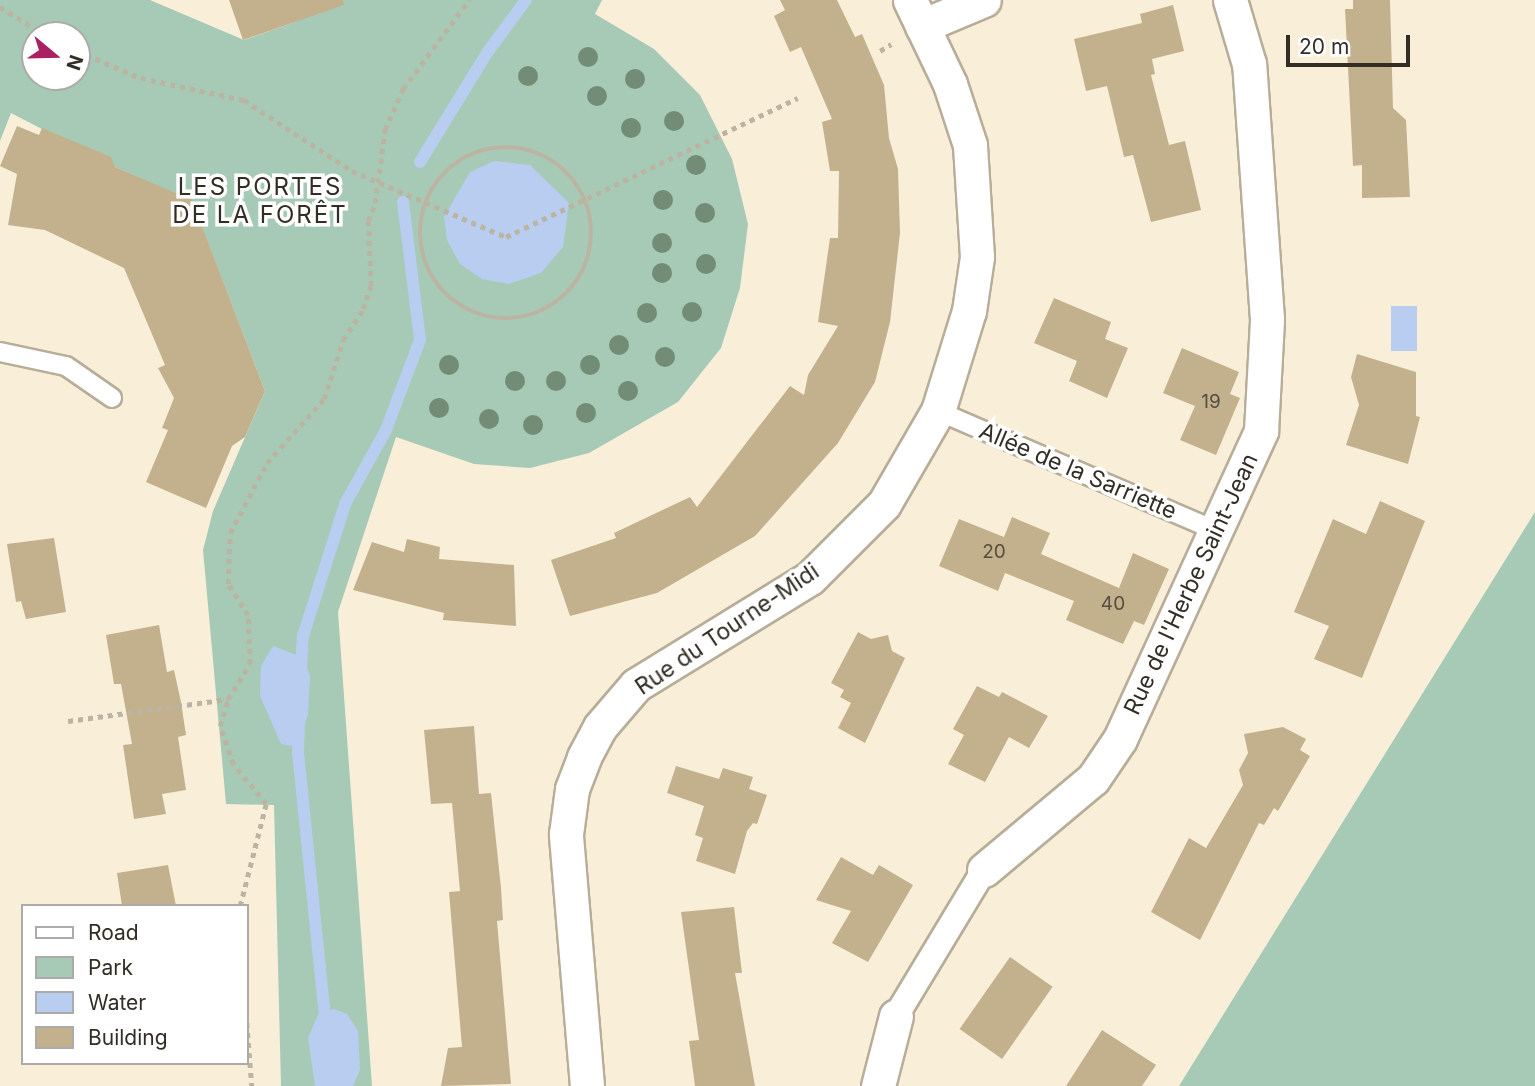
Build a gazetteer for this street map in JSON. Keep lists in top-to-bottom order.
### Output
{
  "streets": {
    "street": ["Rue de l'Herbe Saint-Jean", "Rue du Tourne-Midi"],
    "lane": ["Allée de la Sarriette"]
  },
  "crossings": [
    ["Allée de la Sarriette", "Rue de l'Herbe Saint-Jean"],
    ["Allée de la Sarriette", "Rue du Tourne-Midi"]
  ],
  "districts": ["LES PORTES DE LA FORÊT"],
  "house_numbers": ["19", "20", "40"],
  "legend": [
    "Road",
    "Park",
    "Water",
    "Building"
  ],
  "scale_bar": "20 m",
  "north": "right"
}
